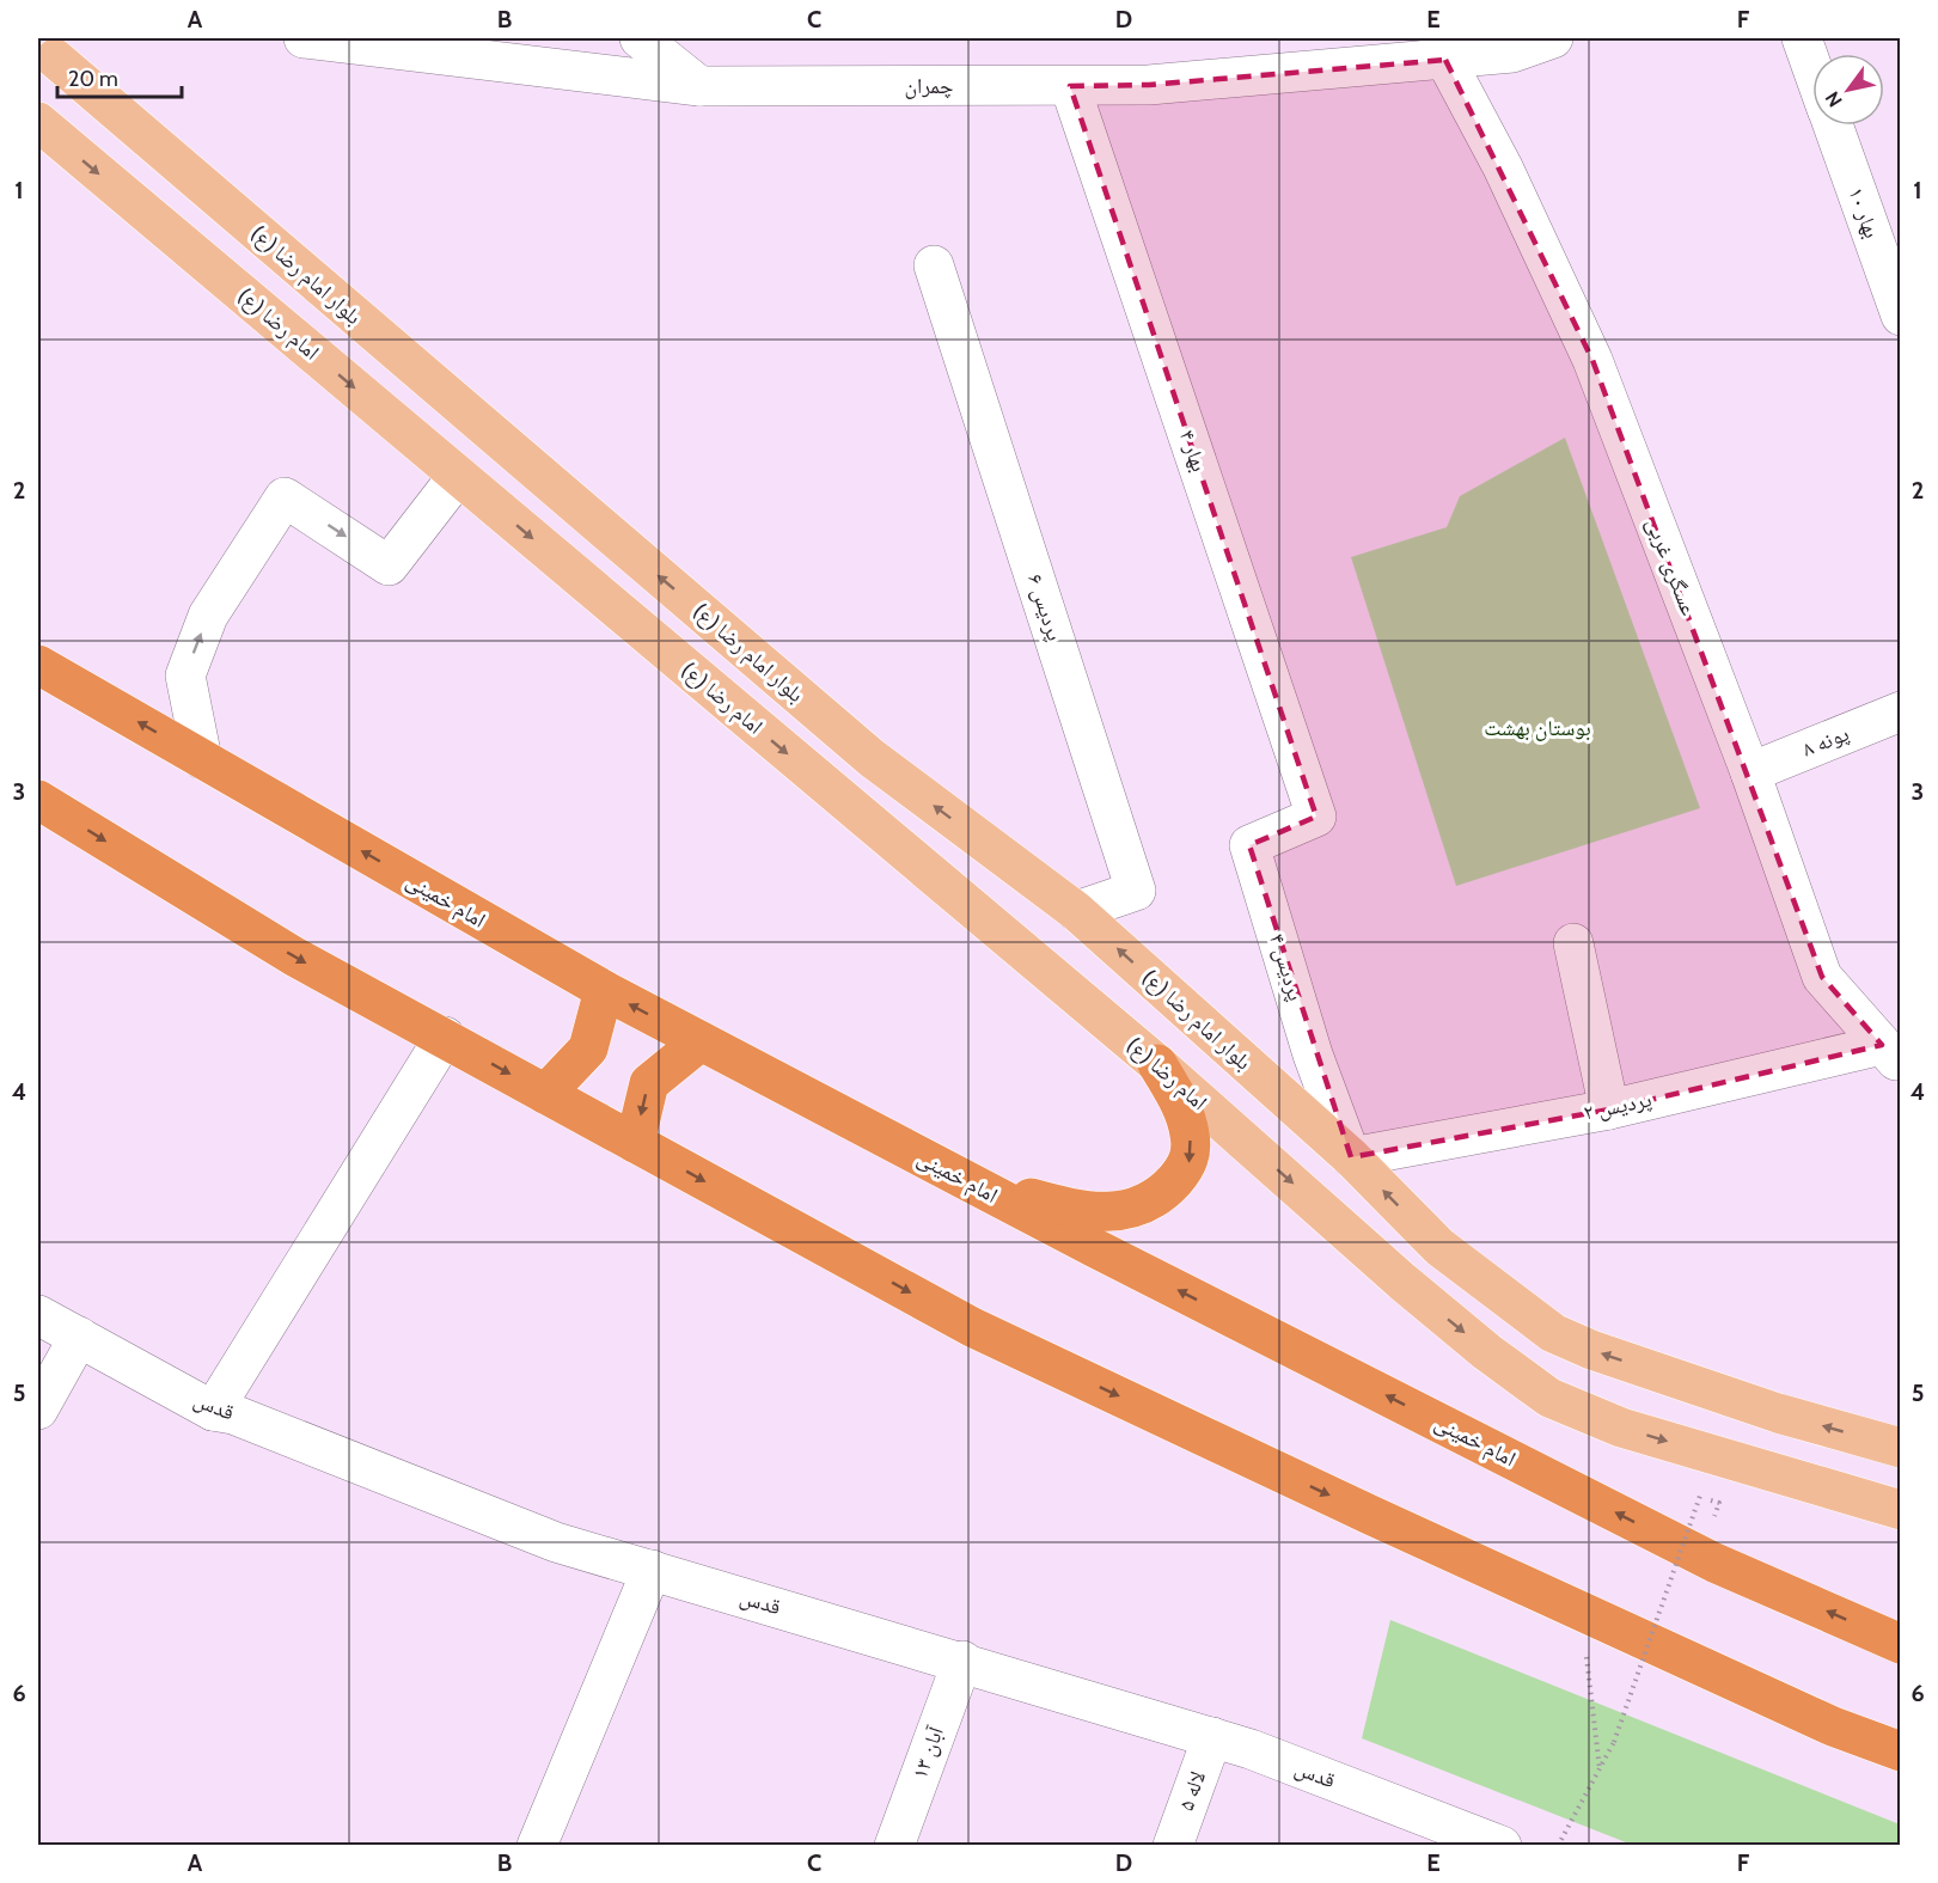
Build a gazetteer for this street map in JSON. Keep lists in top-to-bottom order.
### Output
{
  "streets": {
    "highway": ["امام خمینی"],
    "main road": ["بلوار امام رضا (ع)", "امام رضا (ع)"],
    "street": [
      "چمران",
      "بهار ۱۰",
      "بهار ۴",
      "عسگری غربی",
      "پردیس ۶",
      "پونه ۸",
      "پردیس ۴",
      "پردیس ۲",
      "قدس",
      "۱۳ آبان",
      "لاله ۵"
    ]
  },
  "crossings": [
    ["چمران", "بهار ۴"],
    ["چمران", "عسگری غربی"],
    ["بلوار امام رضا (ع)", "پردیس ۶"],
    ["بلوار امام رضا (ع)", "پردیس ۴"],
    ["بلوار امام رضا (ع)", "پردیس ۲"],
    ["بهار ۴", "پردیس ۴"],
    ["عسگری غربی", "پونه ۸"],
    ["عسگری غربی", "پردیس ۲"],
    ["پردیس ۴", "پردیس ۲"],
    ["قدس", "۱۳ آبان"],
    ["قدس", "لاله ۵"]
  ],
  "one_way": ["بلوار امام رضا (ع)", "امام رضا (ع)"],
  "parks": ["بوستان بهشت"],
  "scale_bar": "20 m",
  "north": "bottom left",
  "grid": {
    "columns": [
      "A",
      "B",
      "C",
      "D",
      "E",
      "F"
    ],
    "rows": [
      "1",
      "2",
      "3",
      "4",
      "5",
      "6"
    ]
  }
}
